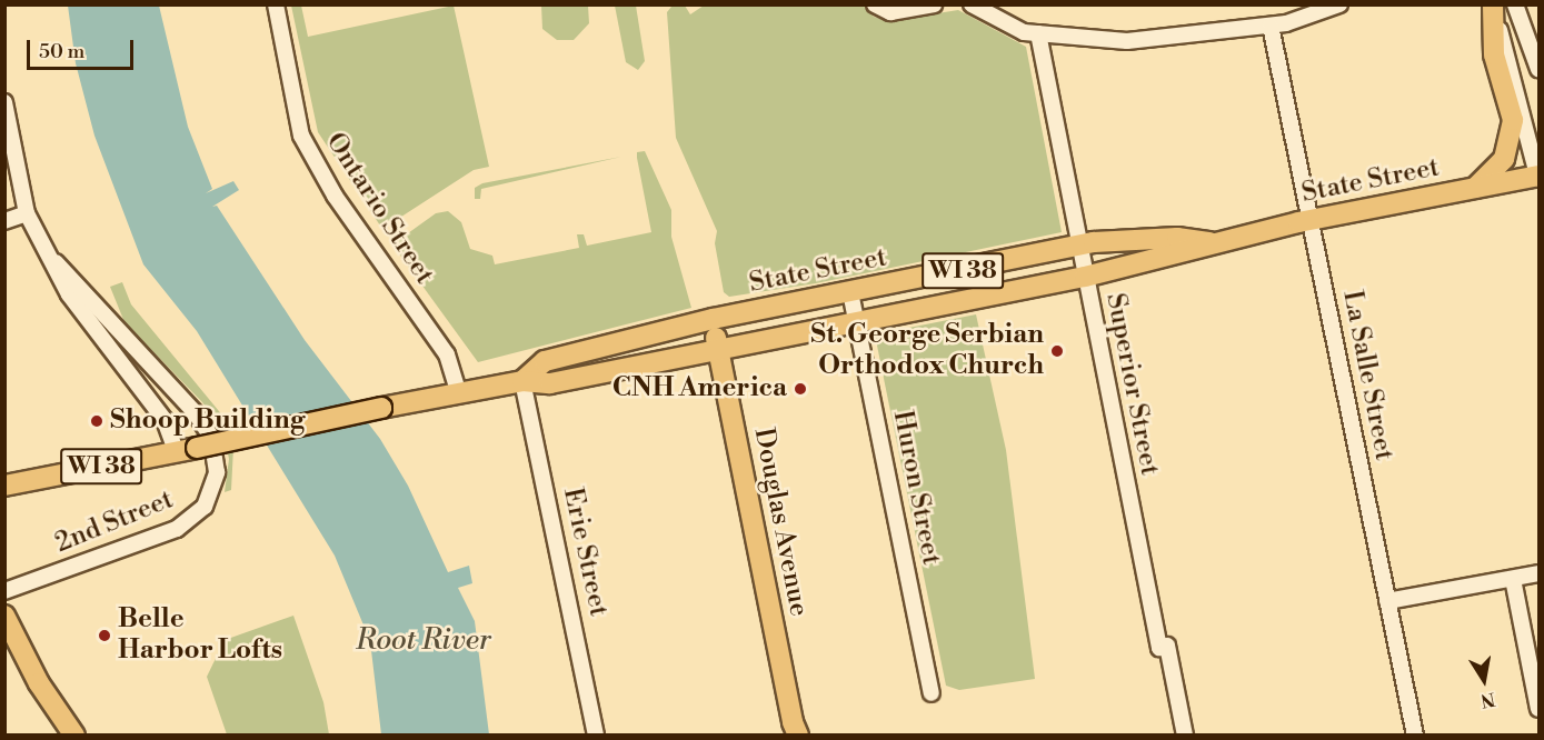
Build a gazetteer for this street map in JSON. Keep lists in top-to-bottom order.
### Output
{
  "streets": {
    "main road": ["State Street", "WI 38", "Douglas Avenue"],
    "street": [
      "Ontario Street",
      "La Salle Street",
      "Superior Street",
      "Huron Street",
      "2nd Street",
      "Erie Street"
    ]
  },
  "crossings": [
    ["State Street", "Ontario Street"],
    ["State Street", "La Salle Street"],
    ["State Street", "Superior Street"],
    ["State Street", "Huron Street"],
    ["State Street", "Douglas Avenue"],
    ["State Street", "Erie Street"]
  ],
  "water": ["Root River"],
  "places": [
    "St. George Serbian Orthodox Church",
    "CNH America",
    "Shoop Building",
    "Belle Harbor Lofts"
  ],
  "scale_bar": "50 m",
  "north": "bottom"
}
